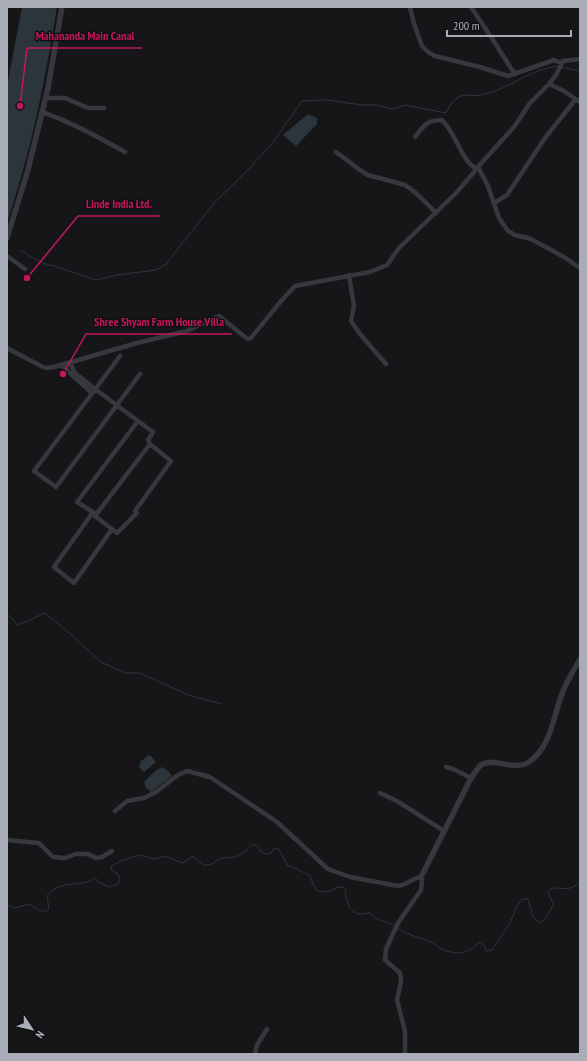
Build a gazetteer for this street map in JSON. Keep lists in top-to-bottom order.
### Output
{
  "places": ["Mahananda Main Canal", "Linde India Ltd.", "Shree Shyam Farm House Villa"],
  "scale_bar": "200 m",
  "north": "bottom right"
}
